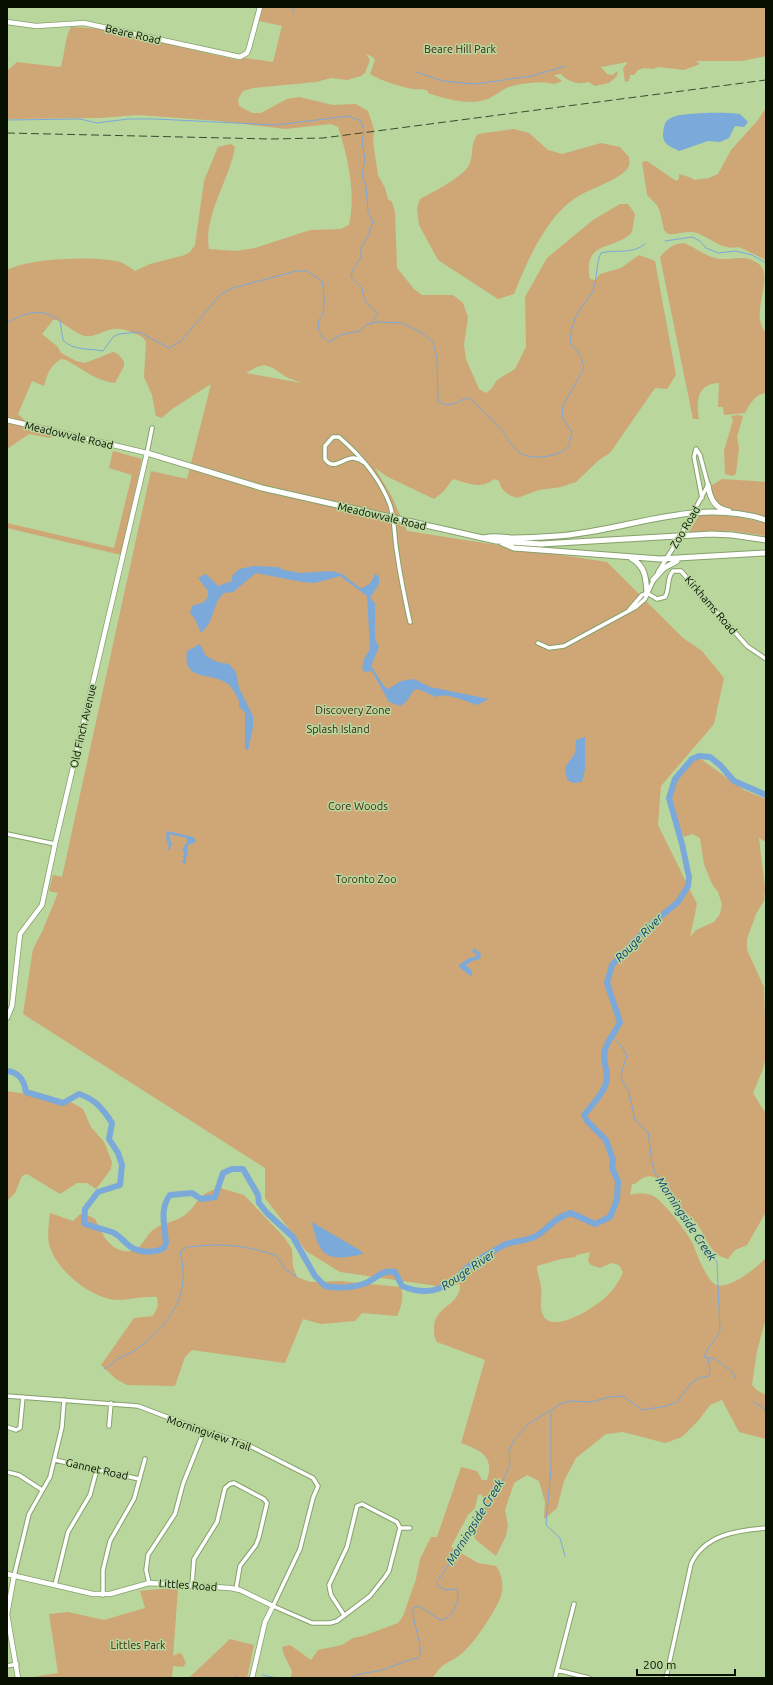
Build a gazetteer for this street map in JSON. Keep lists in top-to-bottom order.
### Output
{
  "streets": {
    "main road": ["Meadowvale Road"],
    "street": [
      "Beare Road",
      "Zoo Road",
      "Kirkhams Road",
      "Old Finch Avenue",
      "Morningview Trail",
      "Gannet Road",
      "Littles Road"
    ]
  },
  "crossings": [
    ["Meadowvale Road", "Old Finch Avenue"],
    ["Zoo Road", "Kirkhams Road"],
    ["Morningview Trail", "Littles Road"]
  ],
  "water": ["Rouge River", "Morningside Creek"],
  "parks": [
    "Beare Hill Park",
    "Discovery Zone",
    "Splash Island",
    "Core Woods",
    "Toronto Zoo",
    "Littles Park"
  ],
  "scale_bar": "200 m"
}
